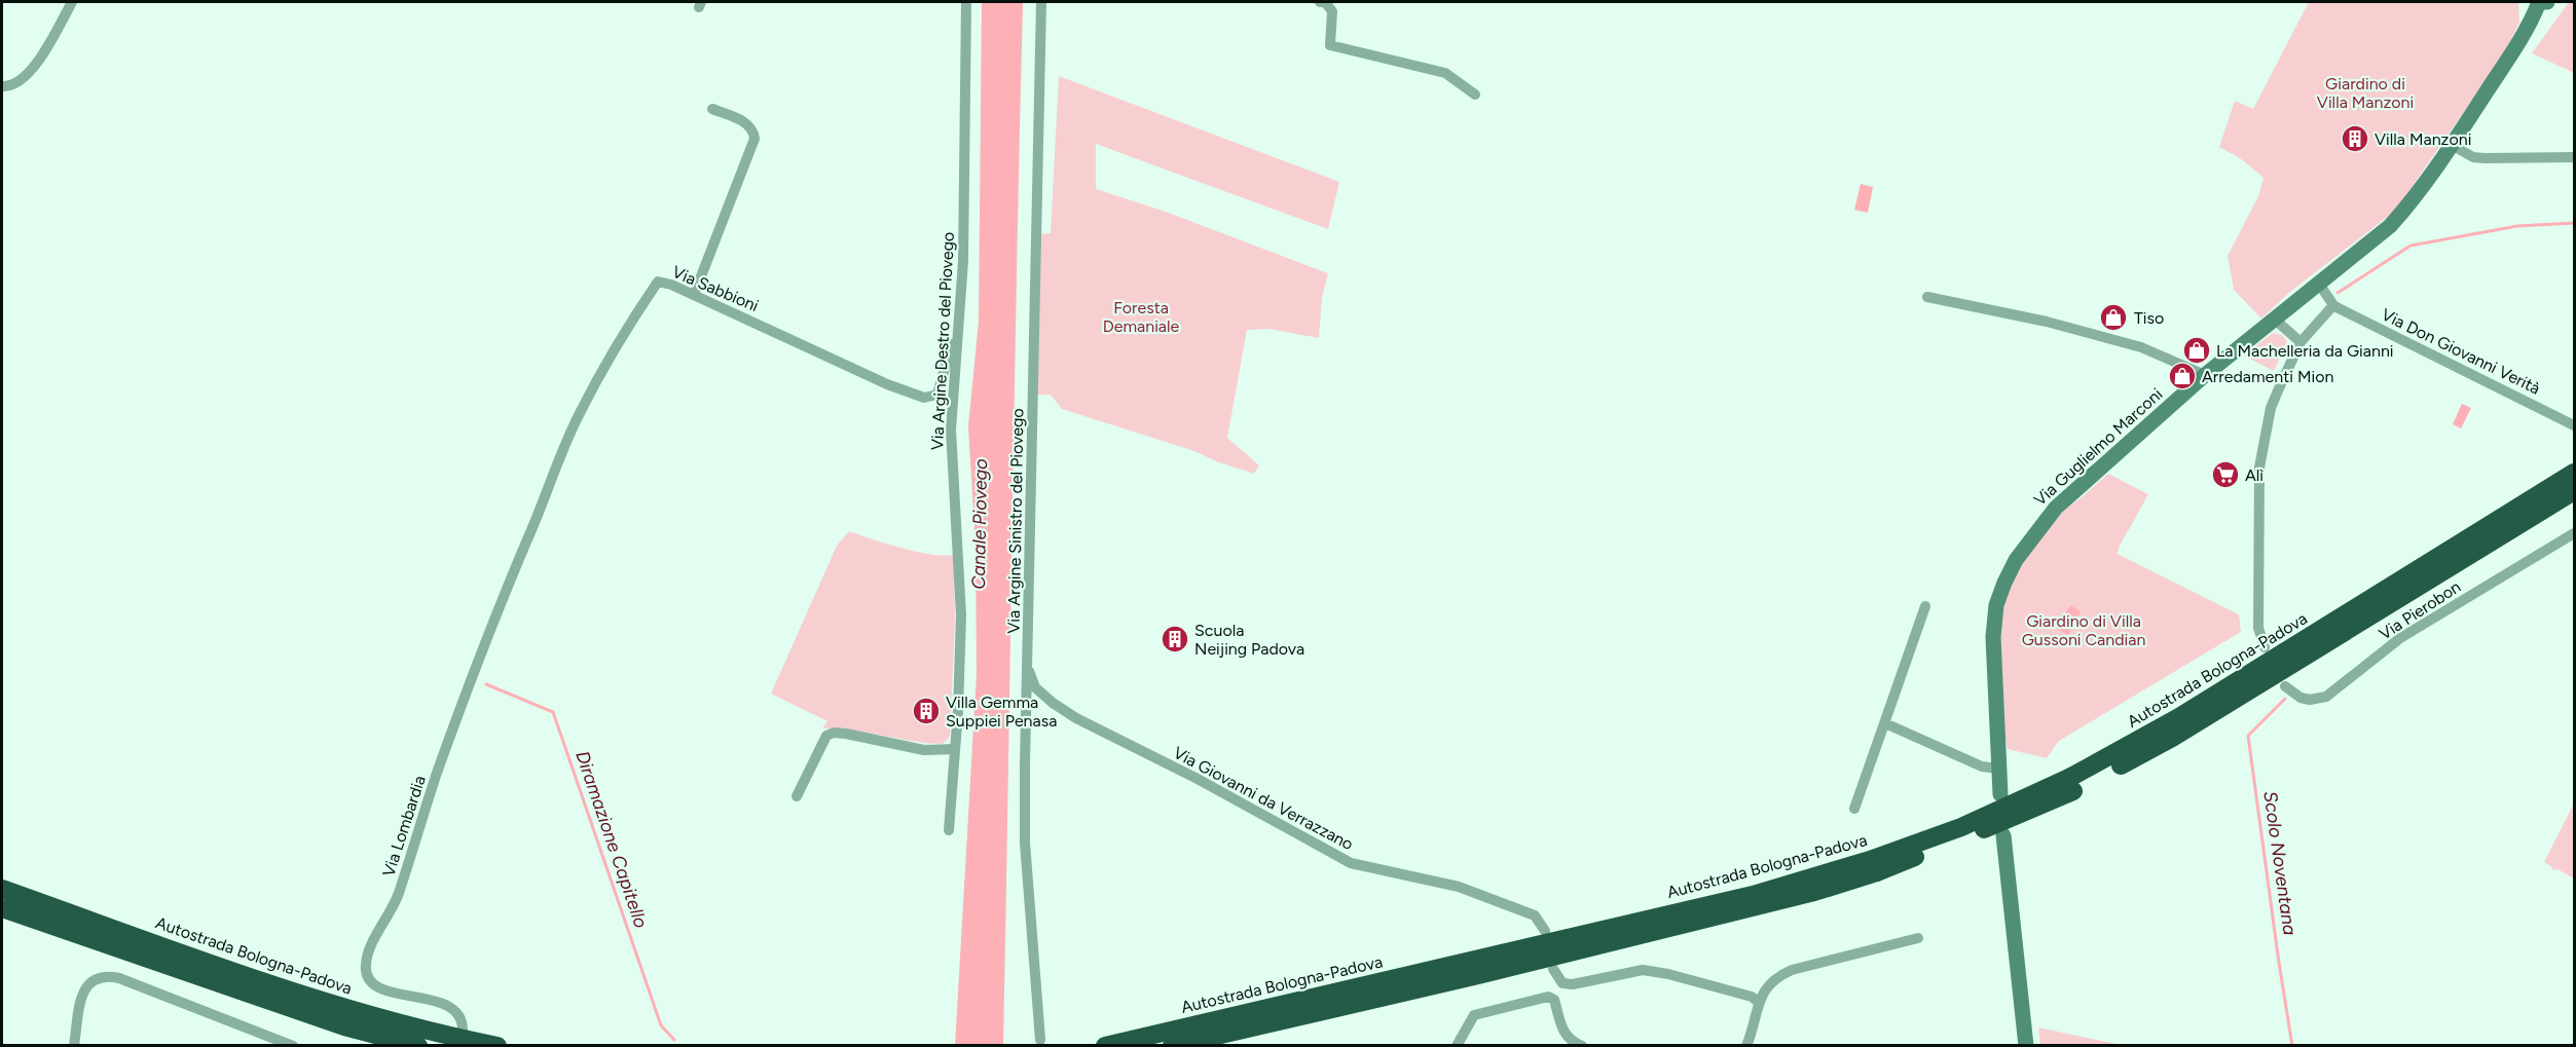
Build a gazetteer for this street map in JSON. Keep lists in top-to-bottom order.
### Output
{
  "streets": {
    "highway": ["Autostrada Bologna-Padova"],
    "street": [
      "Via Sabbioni",
      "Via Argine Destro del Piovego",
      "Via Don Giovanni Verità",
      "Via Guglielmo Marconi",
      "Via Argine Sinistro del Piovego",
      "Via Pierobon",
      "Via Giovanni da Verrazzano",
      "Via Lombardia"
    ]
  },
  "crossings": [
    ["Via Sabbioni", "Via Argine Destro del Piovego"],
    ["Via Sabbioni", "Via Lombardia"],
    ["Via Don Giovanni Verità", "Via Guglielmo Marconi"],
    ["Via Argine Sinistro del Piovego", "Via Giovanni da Verrazzano"]
  ],
  "water": ["Canale Piovego", "Diramazione Capitello", "Scolo Noventana"],
  "parks": ["Giardino di Villa Manzoni", "Foresta Demaniale", "Giardino di Villa Gussoni Candian"],
  "places": {
    "building": ["Villa Manzoni", "Scuola Neijing Padova", "Villa Gemma Suppiei Penasa"],
    "shop": ["Tiso", "La Machelleria da Gianni", "Arredamenti Mion"],
    "supermarket": ["Alì"]
  }
}
